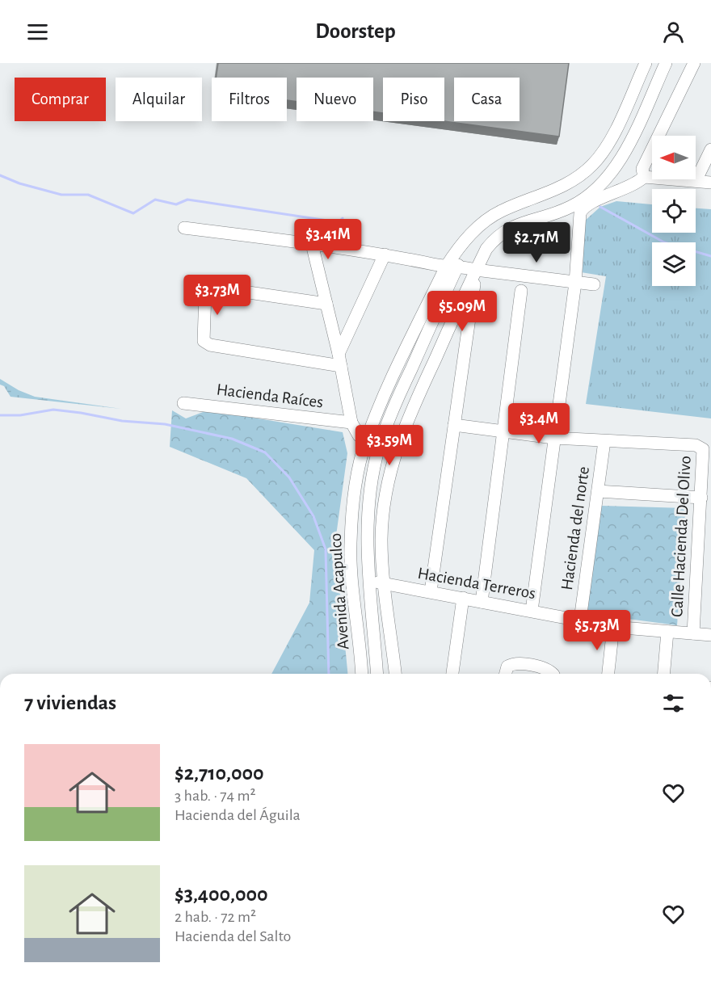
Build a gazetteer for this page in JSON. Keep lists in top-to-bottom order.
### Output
{
  "streets": {
    "street": [
      "Hacienda Raíces",
      "Hacienda del norte",
      "Calle Hacienda Del Olivo",
      "Hacienda Terreros",
      "Avenida Acapulco"
    ]
  },
  "crossings": [
    ["Hacienda del norte", "Calle Hacienda Del Olivo"],
    ["Hacienda del norte", "Hacienda Terreros"],
    ["Calle Hacienda Del Olivo", "Hacienda Terreros"],
    ["Hacienda Terreros", "Avenida Acapulco"]
  ],
  "north": "left",
  "page": {
    "header": "Doorstep",
    "chip": [
      "Comprar",
      "Alquilar",
      "Filtros",
      "Nuevo",
      "Piso",
      "Casa"
    ],
    "price": [
      "$3.41M",
      "$2.71M",
      "$3.73M",
      "$5.09M",
      "$3.4M",
      "$3.59M",
      "$5.73M"
    ],
    "heading": "7 viviendas",
    "list": [
      {
        "name": "$2,710,000",
        "note": "3 hab. · 74 m² · Hacienda del Águila"
      },
      {
        "name": "$3,400,000",
        "note": "2 hab. · 72 m² · Hacienda del Salto"
      }
    ]
  }
}
